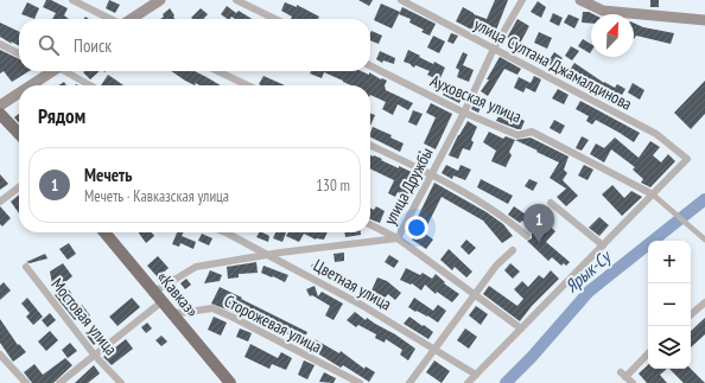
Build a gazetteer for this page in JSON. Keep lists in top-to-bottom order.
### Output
{
  "streets": {
    "highway": ["«Кавказ»"],
    "street": [
      "улица Султана Джамалдинова",
      "Ауховская улица",
      "улица Дружбы",
      "Цветная улица",
      "Мостовая улица",
      "Сторожевая улица"
    ]
  },
  "crossings": [
    ["улица Султана Джамалдинова", "Ауховская улица"],
    ["улица Султана Джамалдинова", "улица Дружбы"],
    ["Ауховская улица", "улица Дружбы"],
    ["улица Дружбы", "Цветная улица"],
    ["улица Дружбы", "«Кавказ»"],
    ["улица Дружбы", "Мостовая улица"],
    ["«Кавказ»", "Сторожевая улица"]
  ],
  "water": ["Ярык-Су"],
  "north": "top right",
  "page": {
    "search": "Поиск",
    "heading": "Рядом",
    "list": [
      {
        "mark": "1",
        "name": "Мечеть",
        "note": "Мечеть · Кавказская улица",
        "value": "130 m"
      }
    ],
    "pins": "1",
    "map_buttons": ["+", "−"]
  }
}
